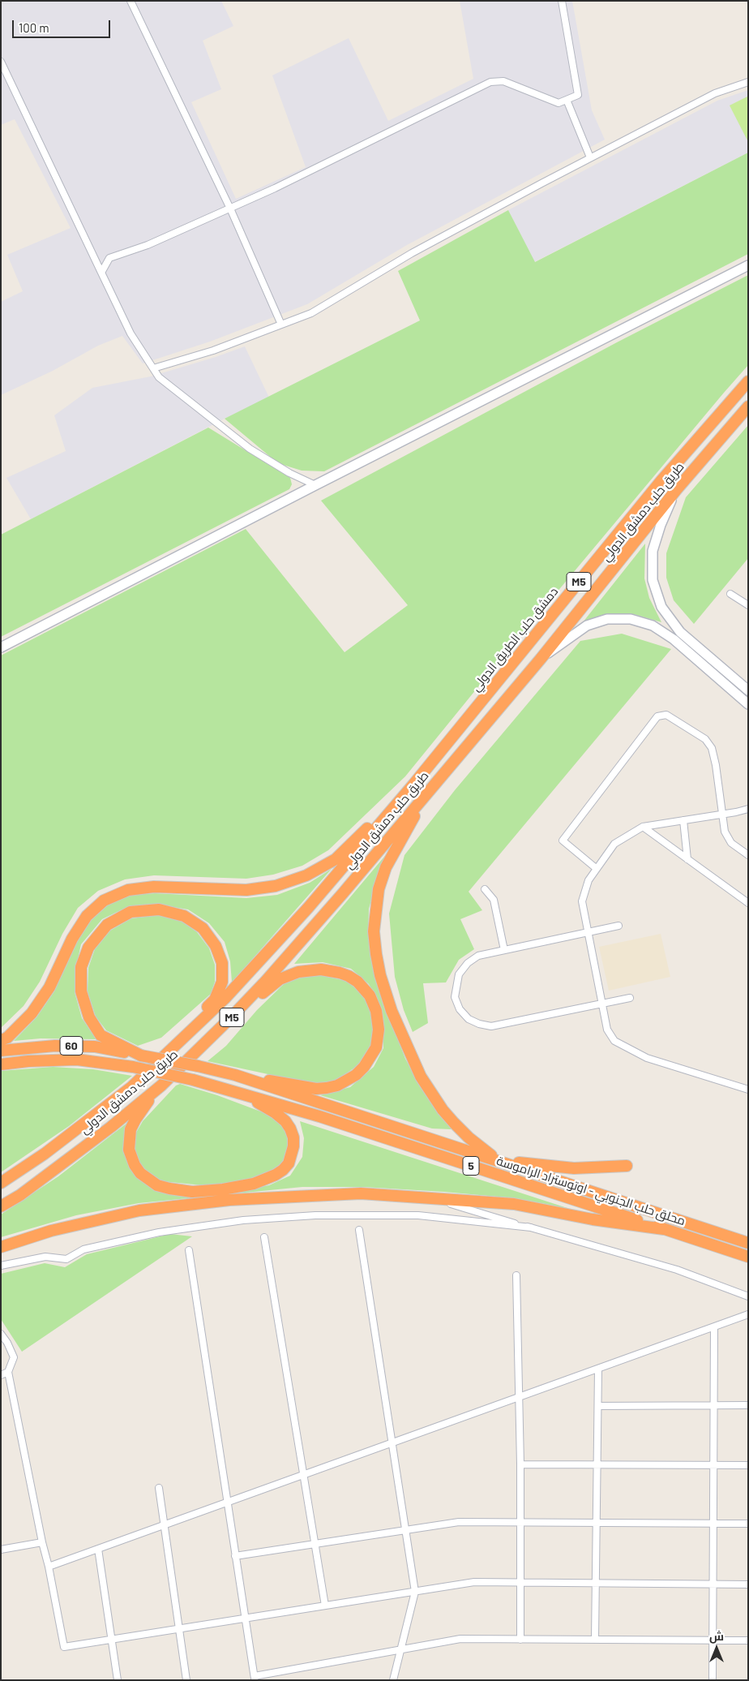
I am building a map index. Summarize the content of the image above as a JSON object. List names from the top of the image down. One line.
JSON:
{"streets":{"highway":["طريق حلب دمشق الدولي","M5","دمشق حلب الطريق الدولي","60","5","محلق حلب الجنوبي - اوتوستراد الراموسة"]},"crossings":[["طريق حلب دمشق الدولي","دمشق حلب الطريق الدولي"],["60","محلق حلب الجنوبي - اوتوستراد الراموسة"]],"scale_bar":"100 m","north":"top"}
